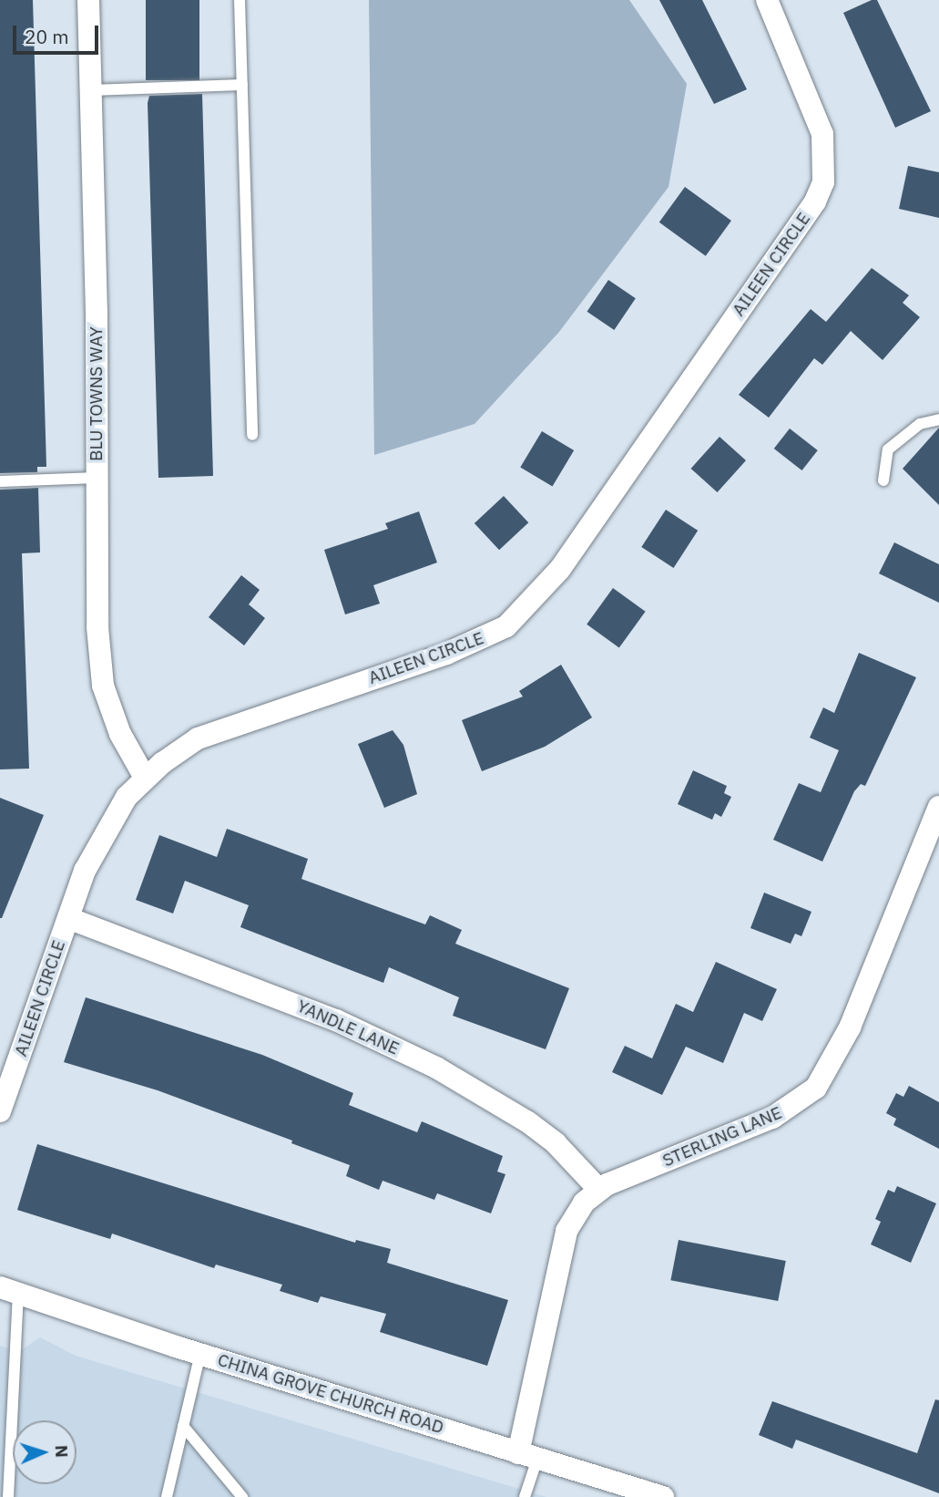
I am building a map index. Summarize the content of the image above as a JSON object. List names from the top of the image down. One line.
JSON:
{"streets":{"street":["AILEEN CIRCLE","BLU TOWNS WAY","YANDLE LANE","STERLING LANE","CHINA GROVE CHURCH ROAD"]},"crossings":[["AILEEN CIRCLE","BLU TOWNS WAY"],["AILEEN CIRCLE","YANDLE LANE"],["YANDLE LANE","STERLING LANE"],["STERLING LANE","CHINA GROVE CHURCH ROAD"]],"scale_bar":"20 m","north":"right"}
